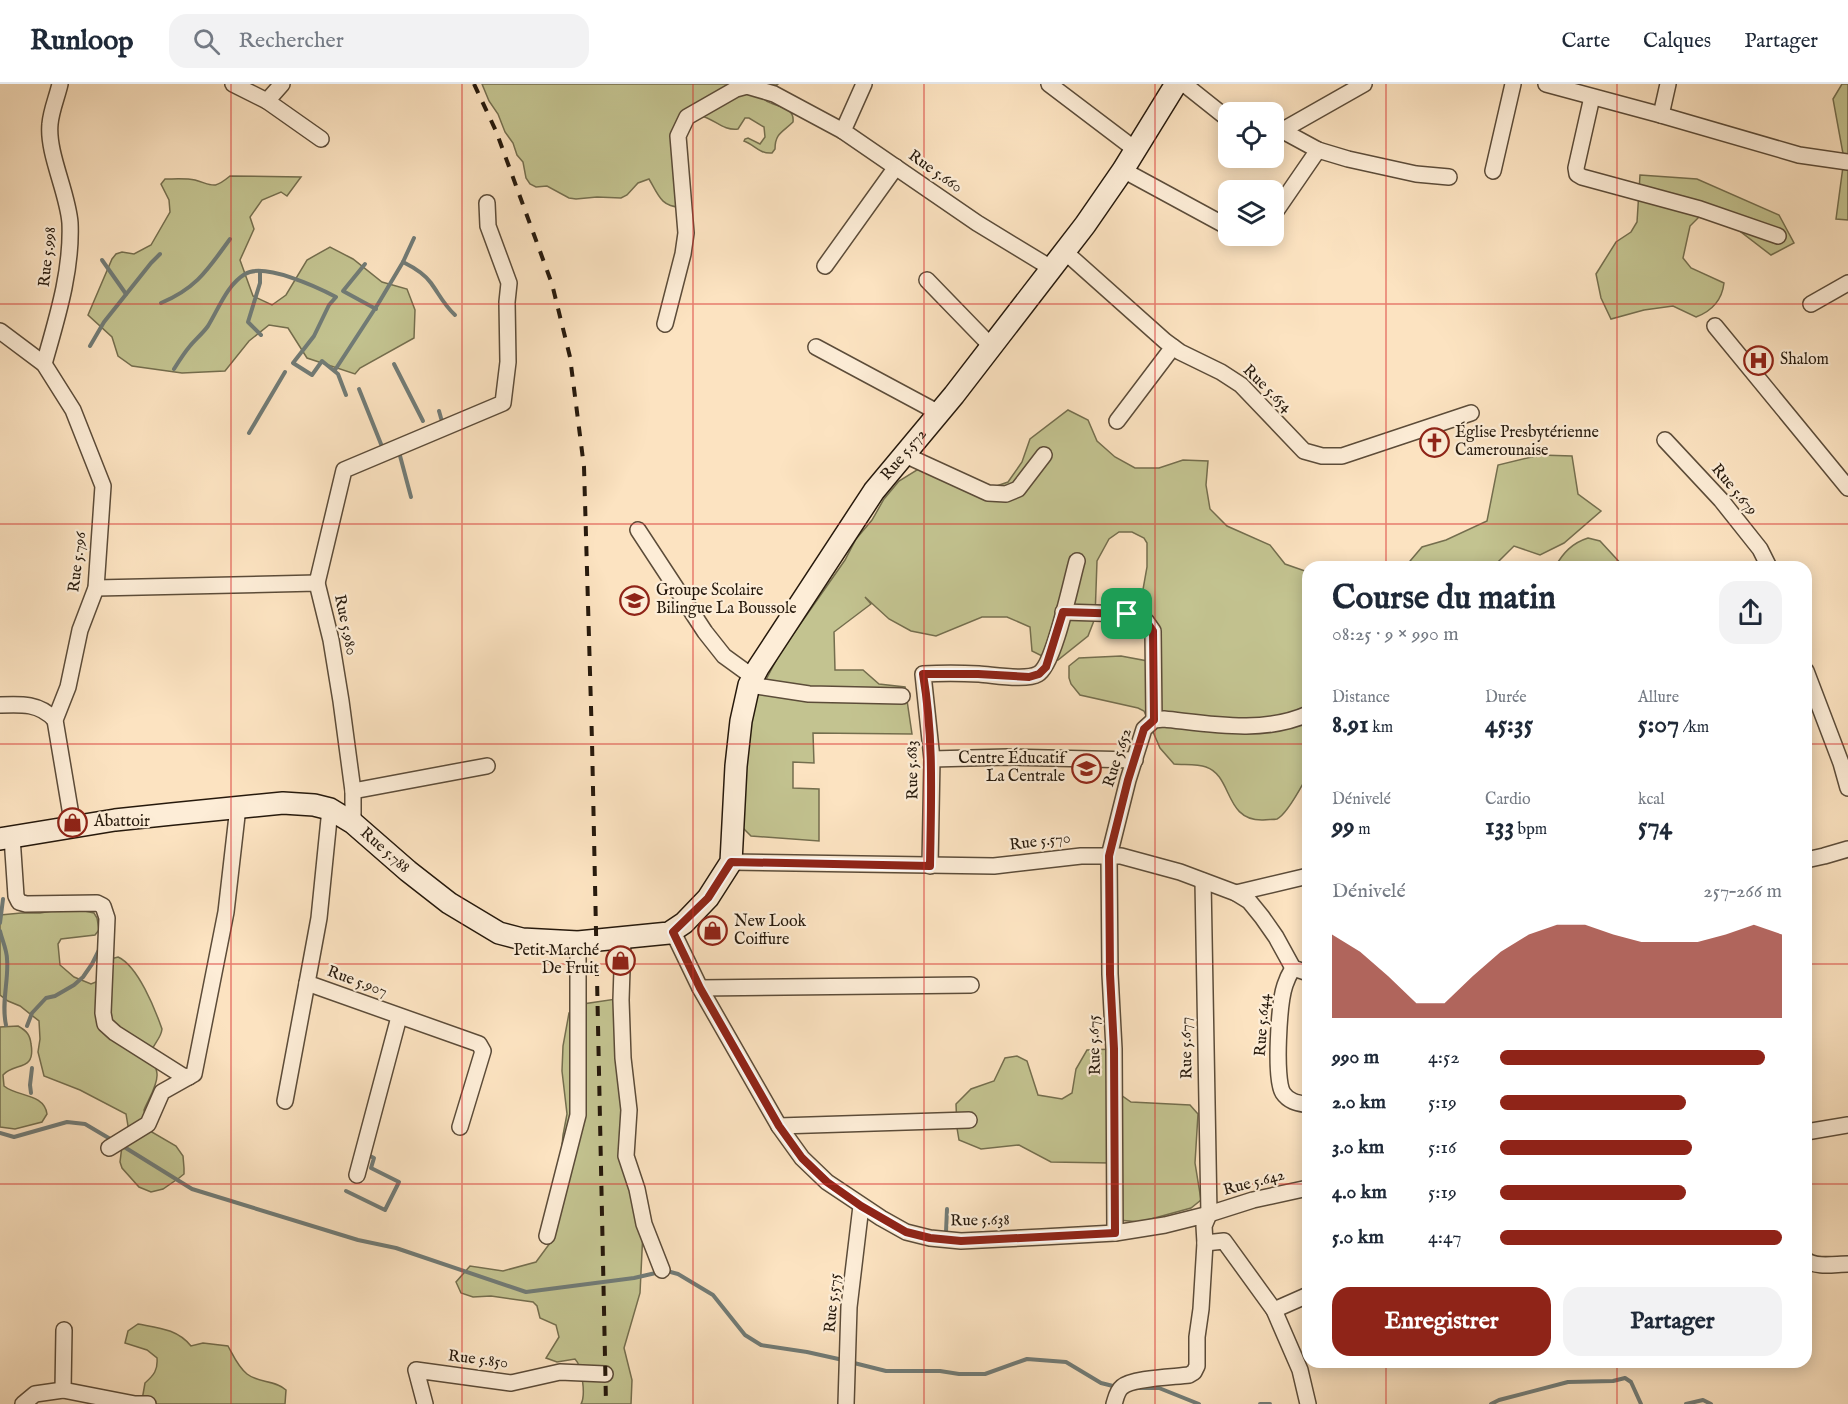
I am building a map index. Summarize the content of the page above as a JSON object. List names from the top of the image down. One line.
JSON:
{"streets":{"street":["Rue 5.660","Rue 5.998","Rue 5.654","Rue 5.572","Rue 5.679","Rue 5.796","Rue 5.980","Rue 5.652","Rue 5.683","Rue 5.570","Rue 5.788","Rue 5.907","Rue 5.644","Rue 5.675","Rue 5.677","Rue 5.642","Rue 5.638","Rue 5.575","Rue 5.850"]},"crossings":[["Rue 5.660","Rue 5.654"],["Rue 5.660","Rue 5.572"],["Rue 5.998","Rue 5.796"],["Rue 5.654","Rue 5.572"],["Rue 5.572","Rue 5.570"],["Rue 5.796","Rue 5.980"],["Rue 5.980","Rue 5.788"],["Rue 5.652","Rue 5.570"],["Rue 5.652","Rue 5.675"],["Rue 5.683","Rue 5.570"],["Rue 5.570","Rue 5.644"],["Rue 5.570","Rue 5.675"],["Rue 5.570","Rue 5.677"],["Rue 5.788","Rue 5.907"],["Rue 5.788","Rue 5.638"],["Rue 5.675","Rue 5.638"],["Rue 5.677","Rue 5.642"],["Rue 5.677","Rue 5.638"],["Rue 5.642","Rue 5.638"],["Rue 5.638","Rue 5.575"]],"places":{"hospital":["Shalom"],"church":["Église Presbytérienne Camerounaise"],"school or university":["Groupe Scolaire Bilingue La Boussole","Centre Éducatif La Centrale"],"shop":["Abattoir","New Look Coiffure","Petit Marché De Fruit"]},"page":{"header":"Runloop","search":"Rechercher","nav":["Carte","Calques","Partager"],"heading":["Course du matin","08:25 · 9 × 990 m"],"stats":[["Distance","8.91 km"],["Durée","45:35"],["Allure","5:07 /km"],["Dénivelé","99 m"],["Cardio","133 bpm"],["kcal","574"]],"chart":["Dénivelé","257–266 m"],"list":[{"name":"990 m","note":"4:52"},{"name":"2.0 km","note":"5:19"},{"name":"3.0 km","note":"5:16"},{"name":"4.0 km","note":"5:19"},{"name":"5.0 km","note":"4:47"}],"buttons":["Enregistrer","Partager"]}}
